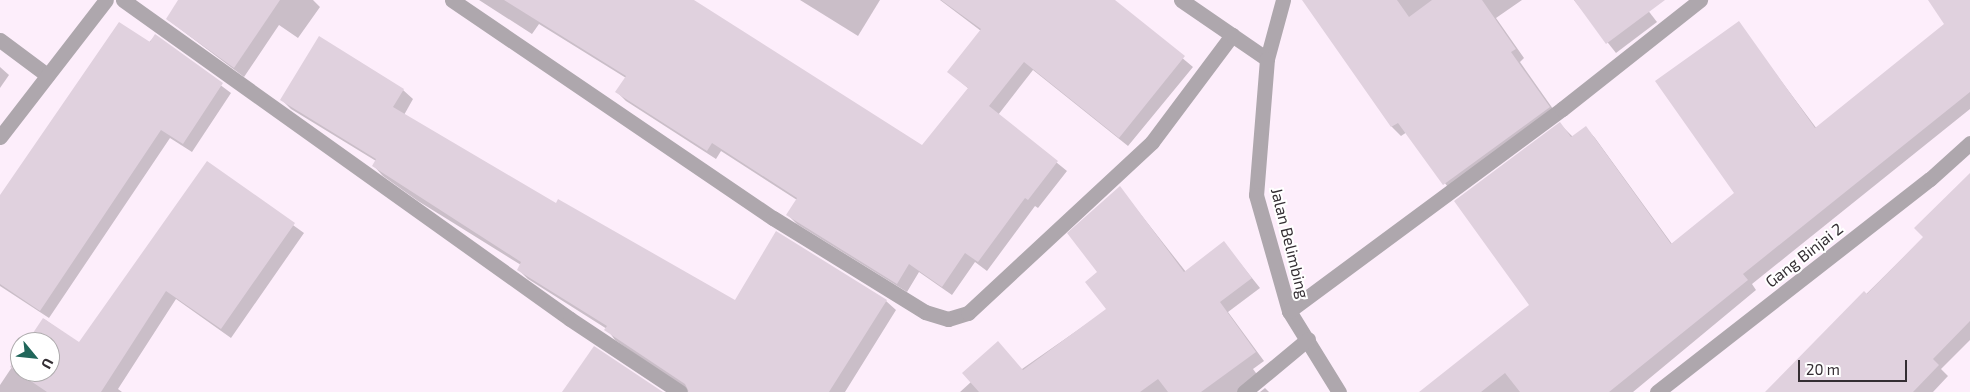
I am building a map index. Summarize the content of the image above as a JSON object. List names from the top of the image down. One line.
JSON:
{"streets":{"street":["Jalan Belimbing","Gang Binjai 2"]},"scale_bar":"20 m","north":"bottom right"}
